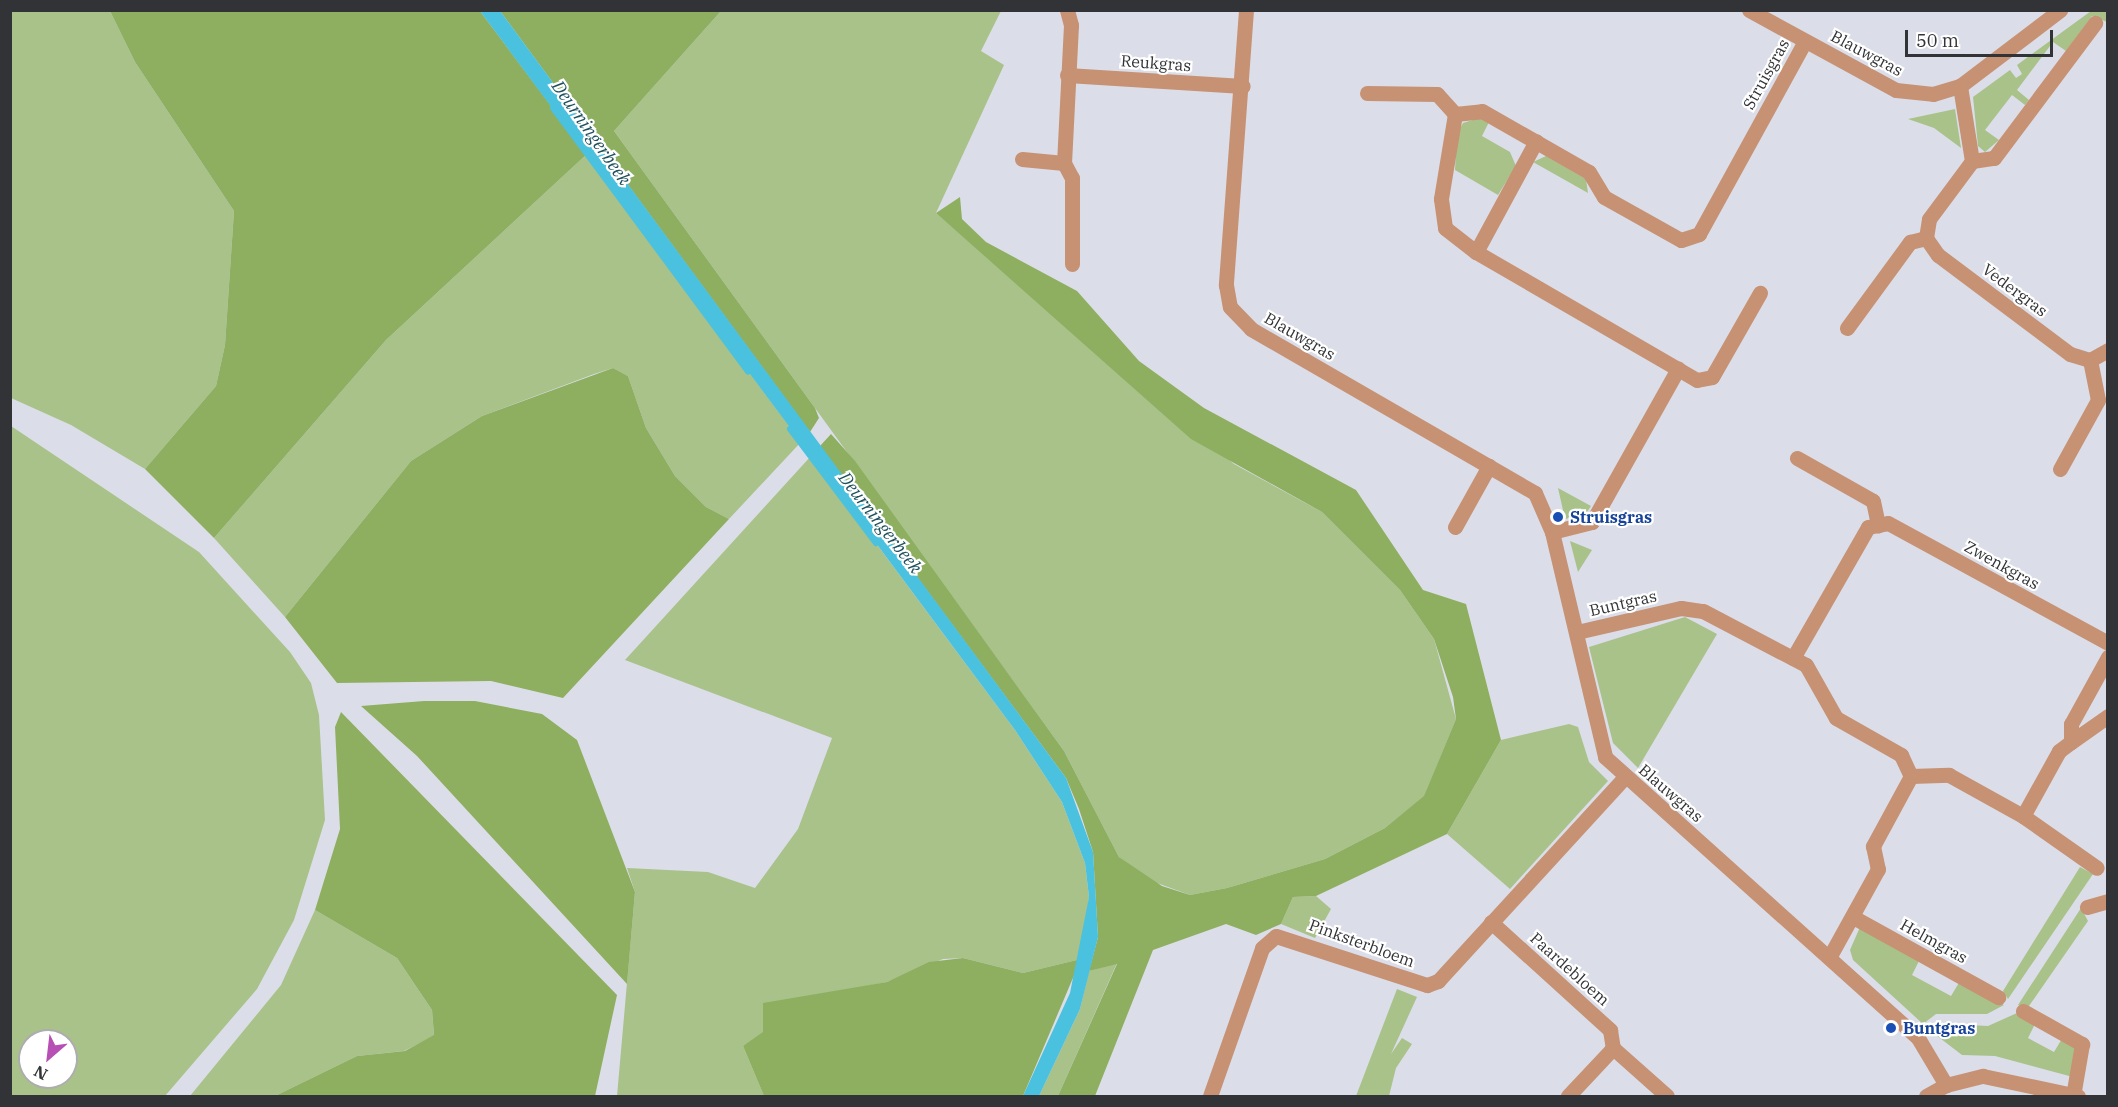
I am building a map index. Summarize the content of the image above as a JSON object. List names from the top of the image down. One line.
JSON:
{"streets":{"street":["Blauwgras","Reukgras","Struisgras","Vedergras","Zwenkgras","Buntgras","Helmgras","Pinksterbloem","Paardebloem"]},"crossings":[["Blauwgras","Reukgras"],["Blauwgras","Struisgras"],["Blauwgras","Buntgras"],["Blauwgras","Pinksterbloem"],["Pinksterbloem","Paardebloem"]],"water":["Deurningerbeek"],"places":["Struisgras","Buntgras"],"scale_bar":"50 m","north":"bottom left"}
